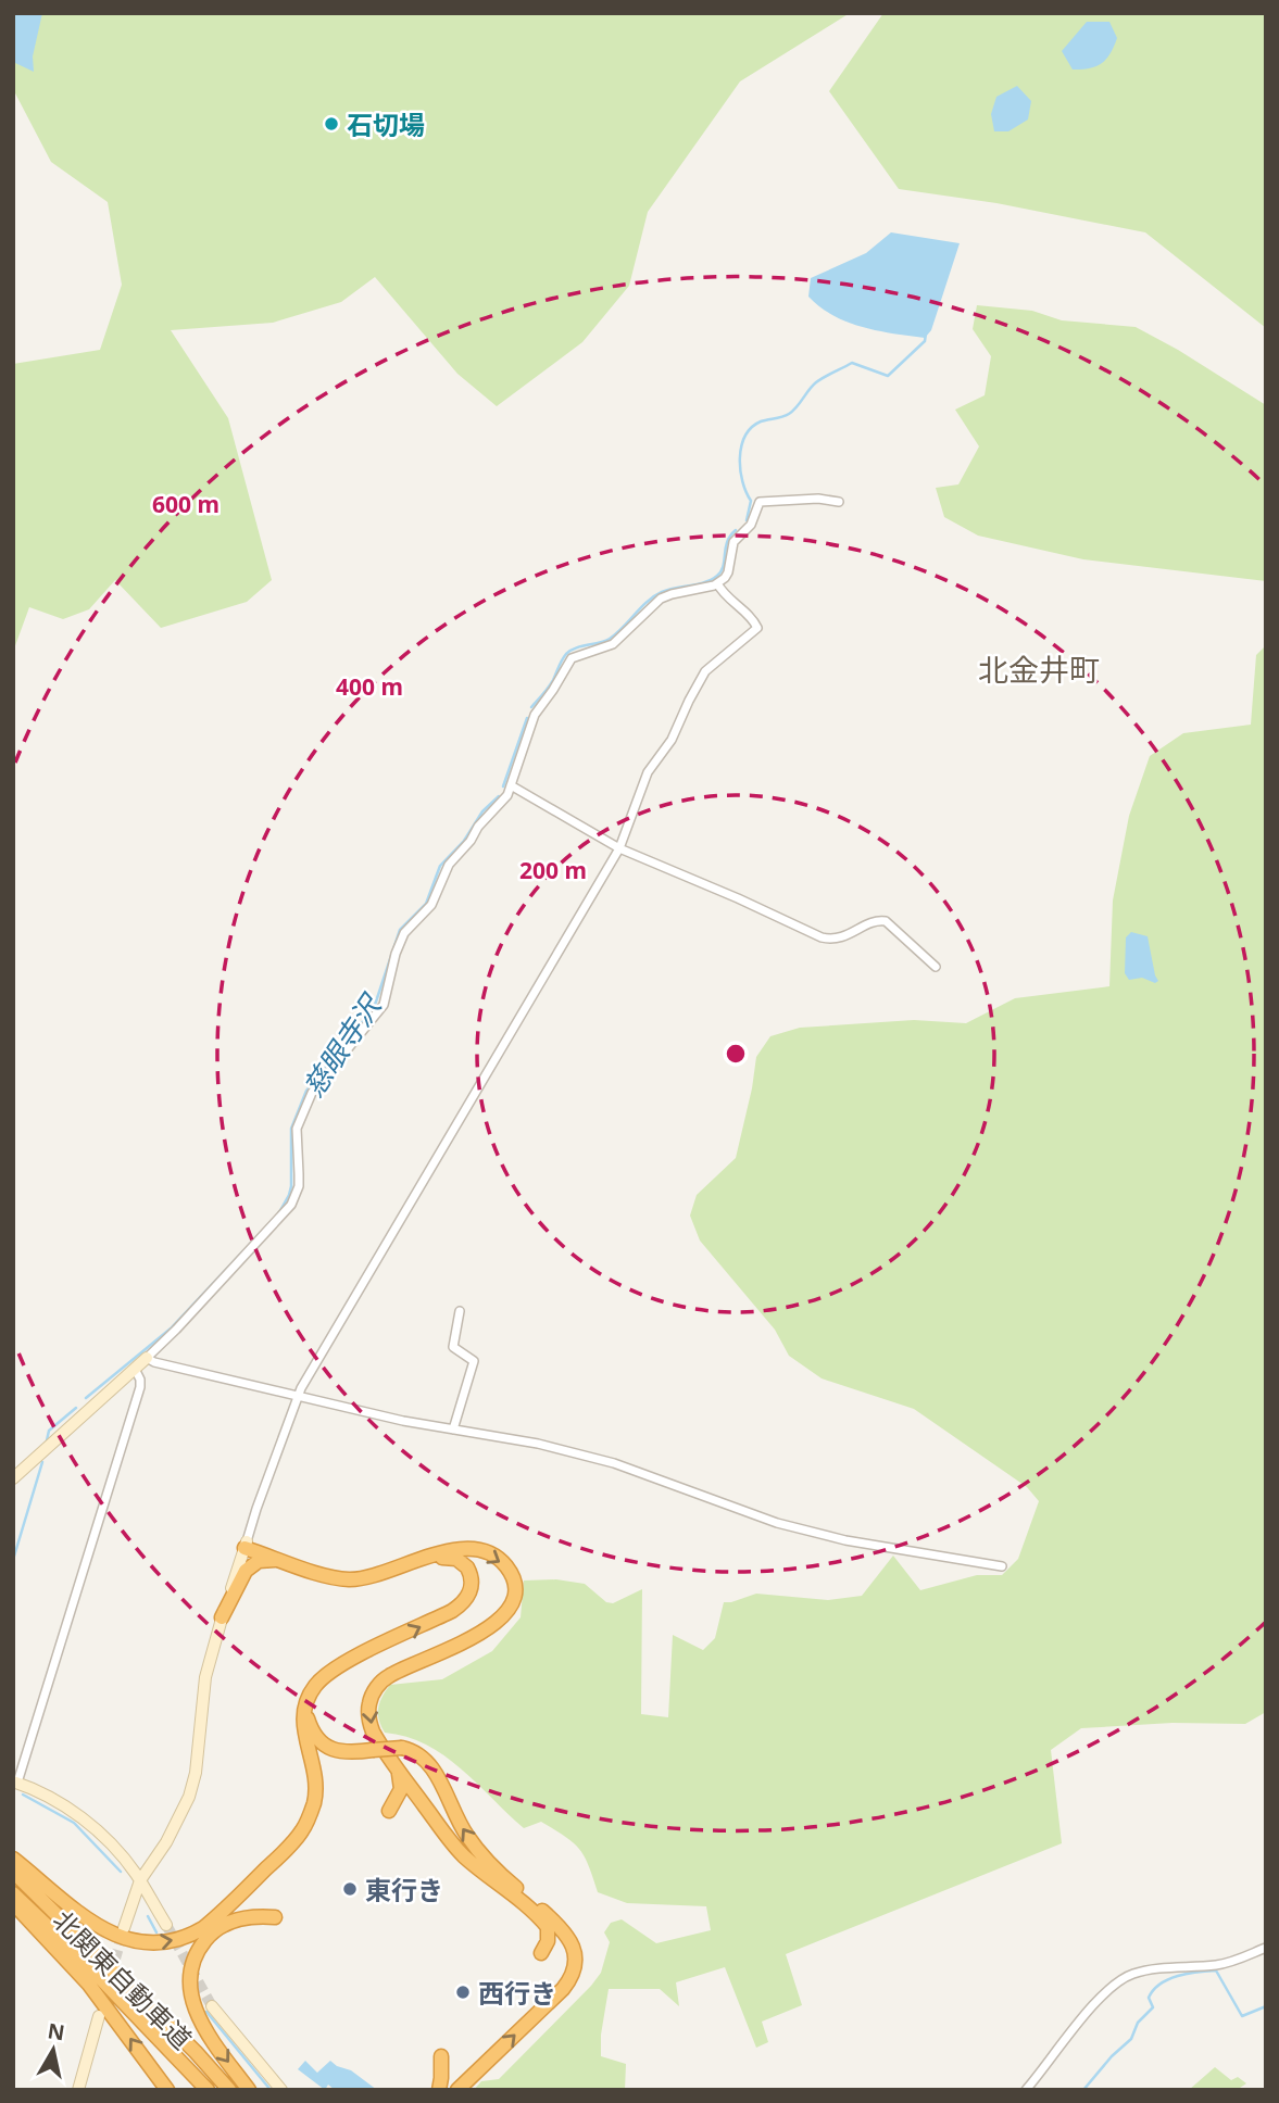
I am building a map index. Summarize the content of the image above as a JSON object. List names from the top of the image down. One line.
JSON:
{"streets":{"highway":["北関東自動車道"]},"districts":["北金井町"],"water":["慈眼寺沢"],"places":["石切場","東行き","西行き"],"north":"top","rings":["600 m","400 m","200 m"]}
